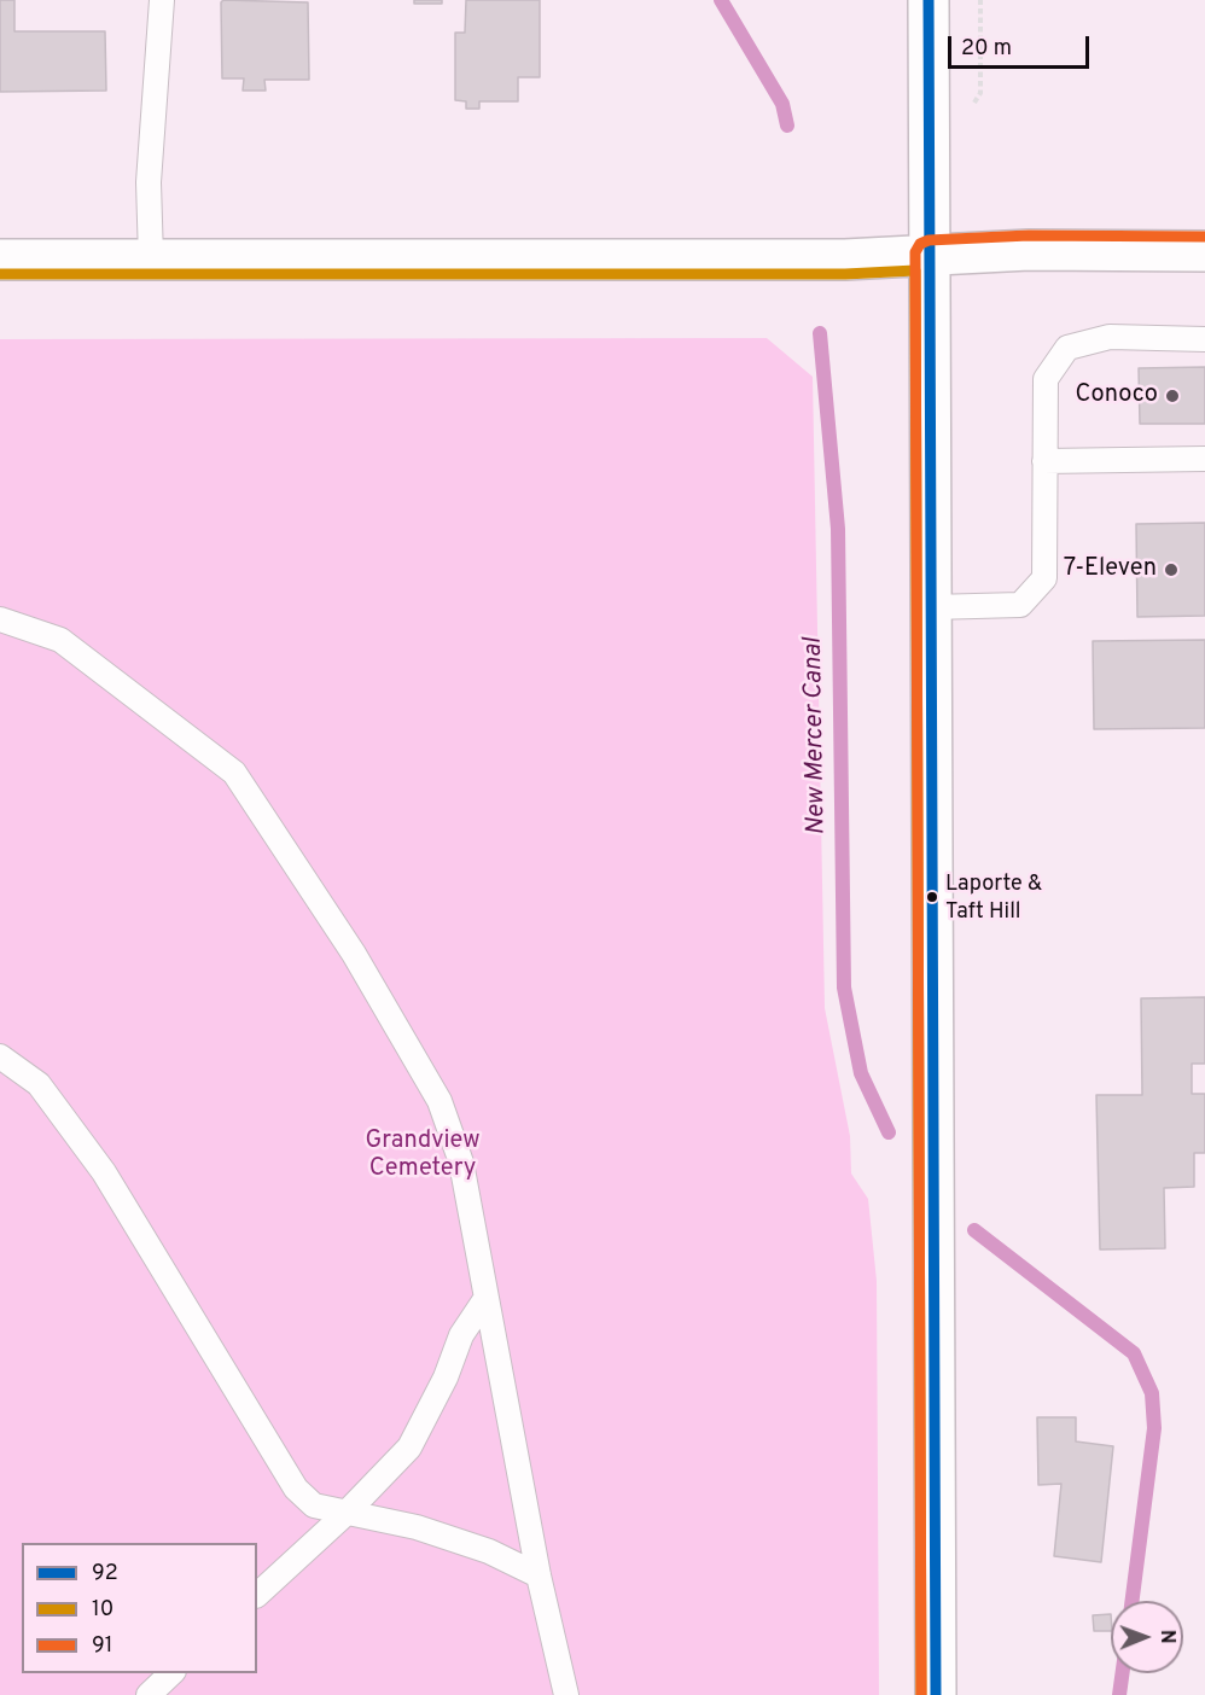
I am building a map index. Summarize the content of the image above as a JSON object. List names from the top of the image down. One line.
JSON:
{"water":["New Mercer Canal"],"parks":["Grandview Cemetery"],"places":["Conoco","7-Eleven","Laporte & Taft Hill"],"lines":["transit line 92","transit line 91","transit line 10"],"legend":["92","10","91"],"scale_bar":"20 m","north":"right"}
